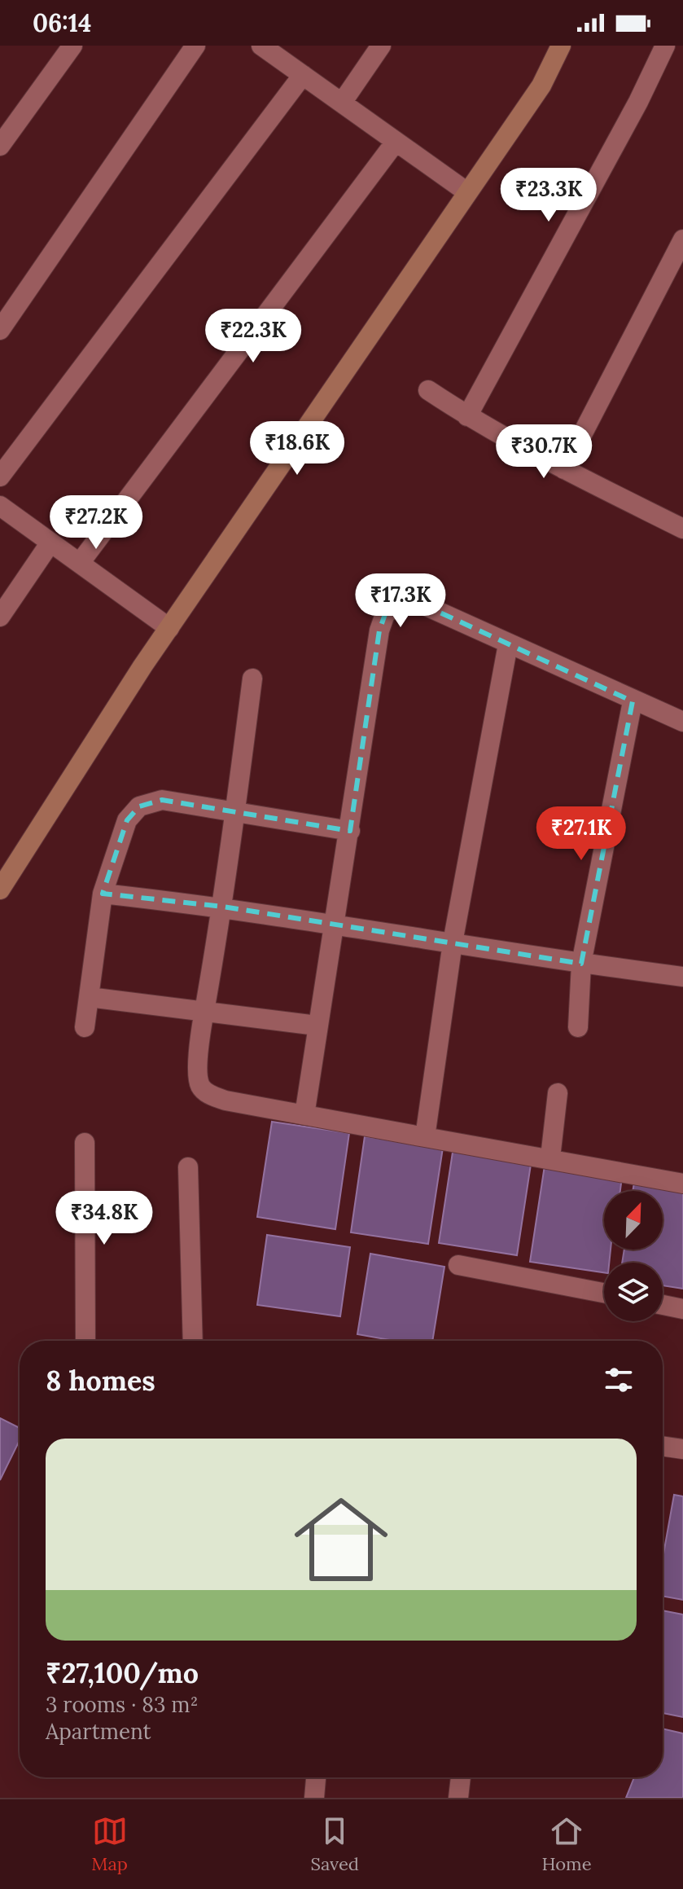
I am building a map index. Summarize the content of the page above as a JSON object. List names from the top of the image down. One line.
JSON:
{"north":"top right","page":{"status":"06:14","price":["₹23.3K","₹22.3K","₹18.6K","₹30.7K","₹27.2K","₹17.3K","₹27.1K","₹34.8K"],"heading":"8 homes","list":[{"name":"₹27,100/mo","note":"3 rooms · 83 m² · Apartment"}],"tabs":["Map","Saved","Home"]}}
